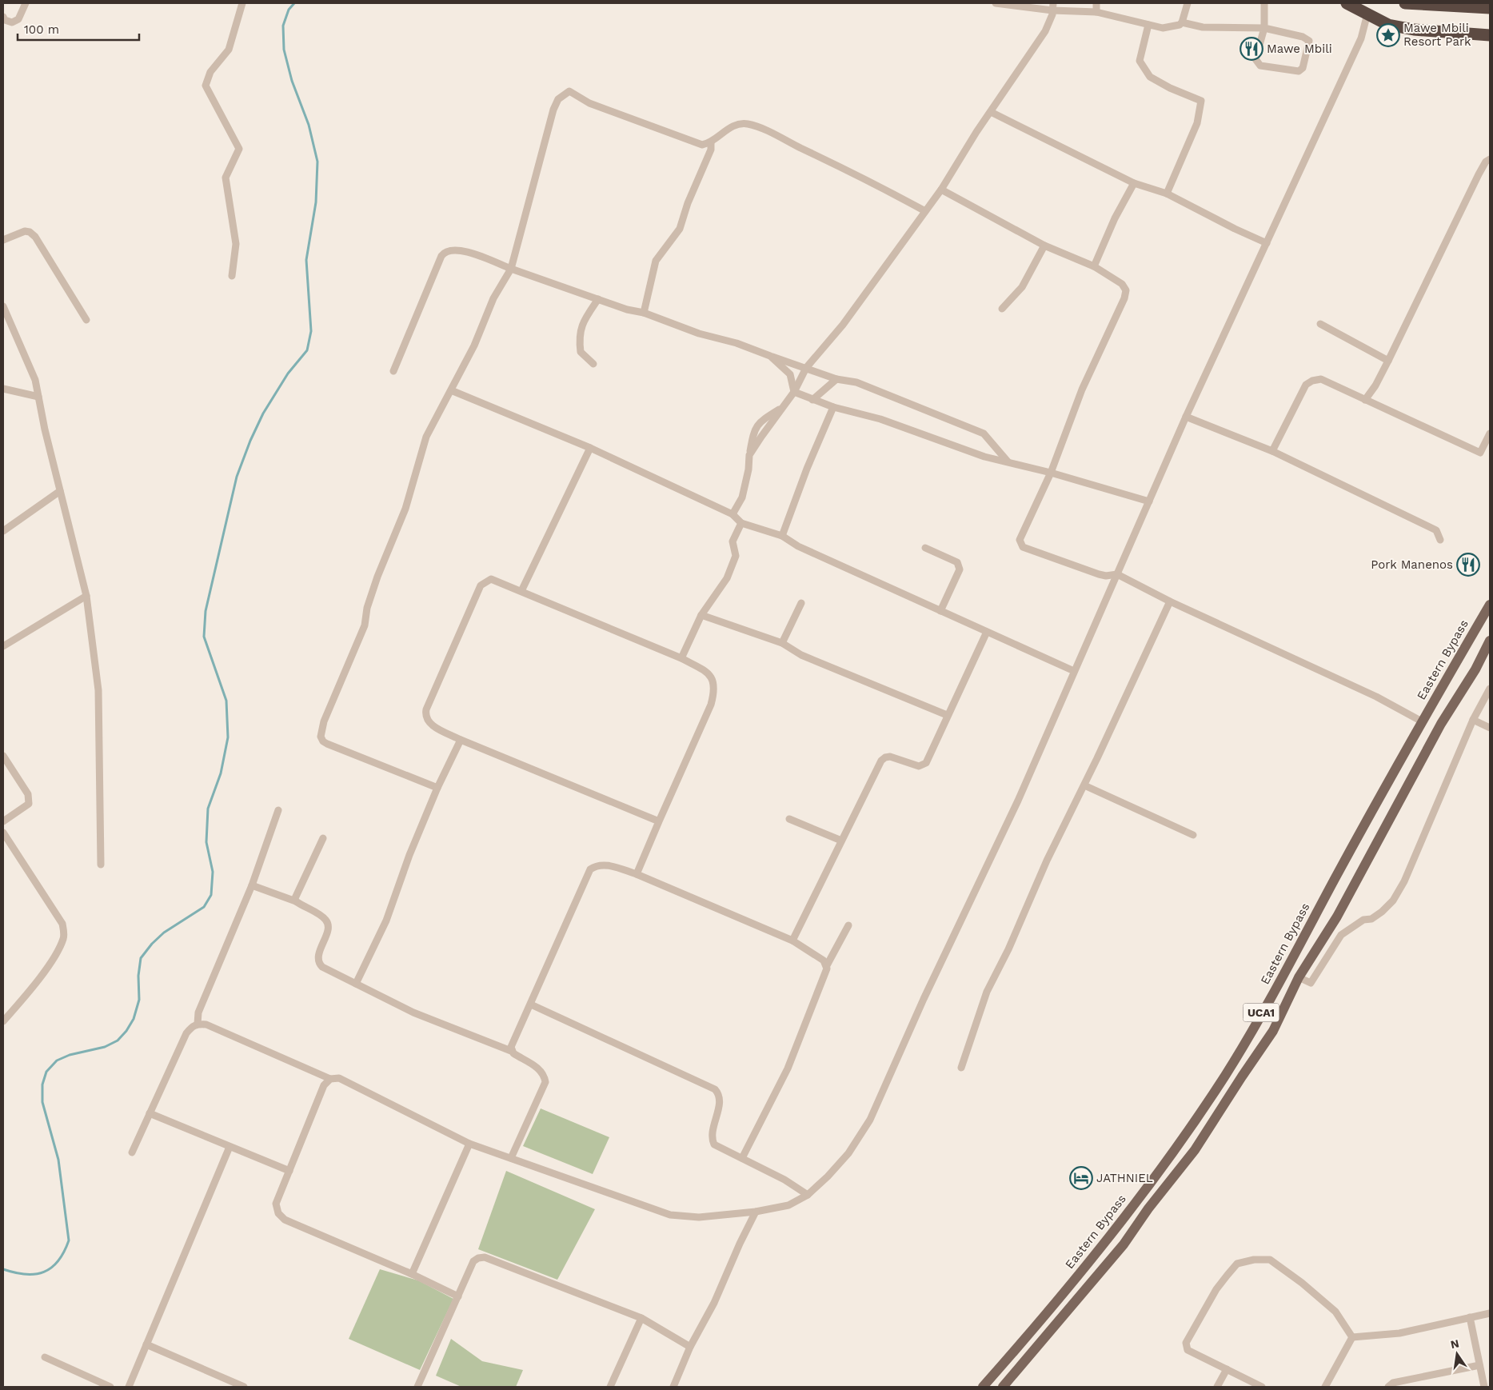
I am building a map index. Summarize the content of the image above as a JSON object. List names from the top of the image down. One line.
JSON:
{"streets":{"main road":["Eastern Bypass","UCA1"]},"places":{"place":["Mawe Mbili Resort Park"],"restaurant":["Mawe Mbili","Pork Manenos"],"hotel":["JATHNIEL"]},"scale_bar":"100 m","north":"top"}
